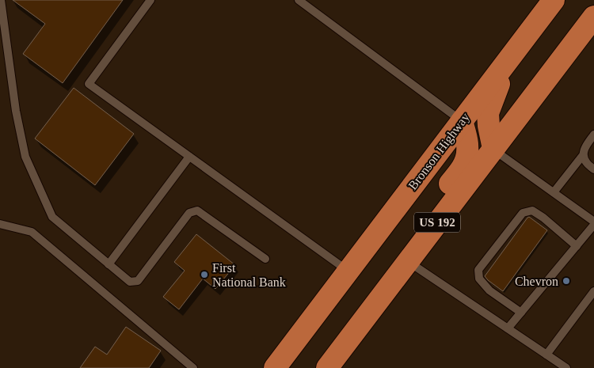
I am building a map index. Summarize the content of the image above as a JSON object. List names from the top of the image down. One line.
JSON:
{"streets":{"highway":["Bronson Highway","US 192"]},"places":["First National Bank","Chevron"]}
